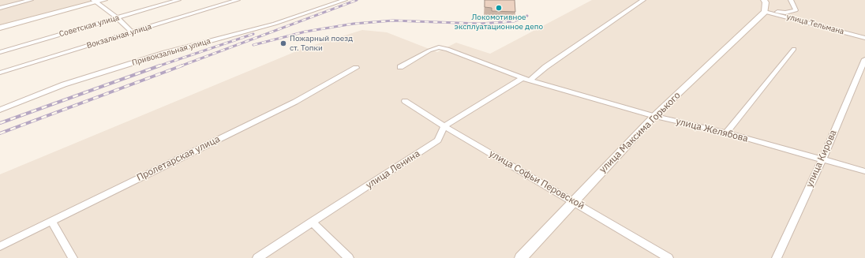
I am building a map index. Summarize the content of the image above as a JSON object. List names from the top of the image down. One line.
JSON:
{"streets":{"street":["улица Тельмана","Советская улица","Вокзальная улица","Привокзальная улица","улица Желябова","улица Максима Горького","Пролетарская улица","улица Кирова","улица Ленина","улица Софьи Перовской"]},"crossings":[["улица Тельмана","улица Максима Горького"],["улица Желябова","улица Максима Горького"],["улица Желябова","улица Кирова"],["улица Максима Горького","улица Софьи Перовской"],["улица Ленина","улица Софьи Перовской"]],"places":["Локомотивное эксплуатационное депо","Пожарный поезд ст. Топки"]}
